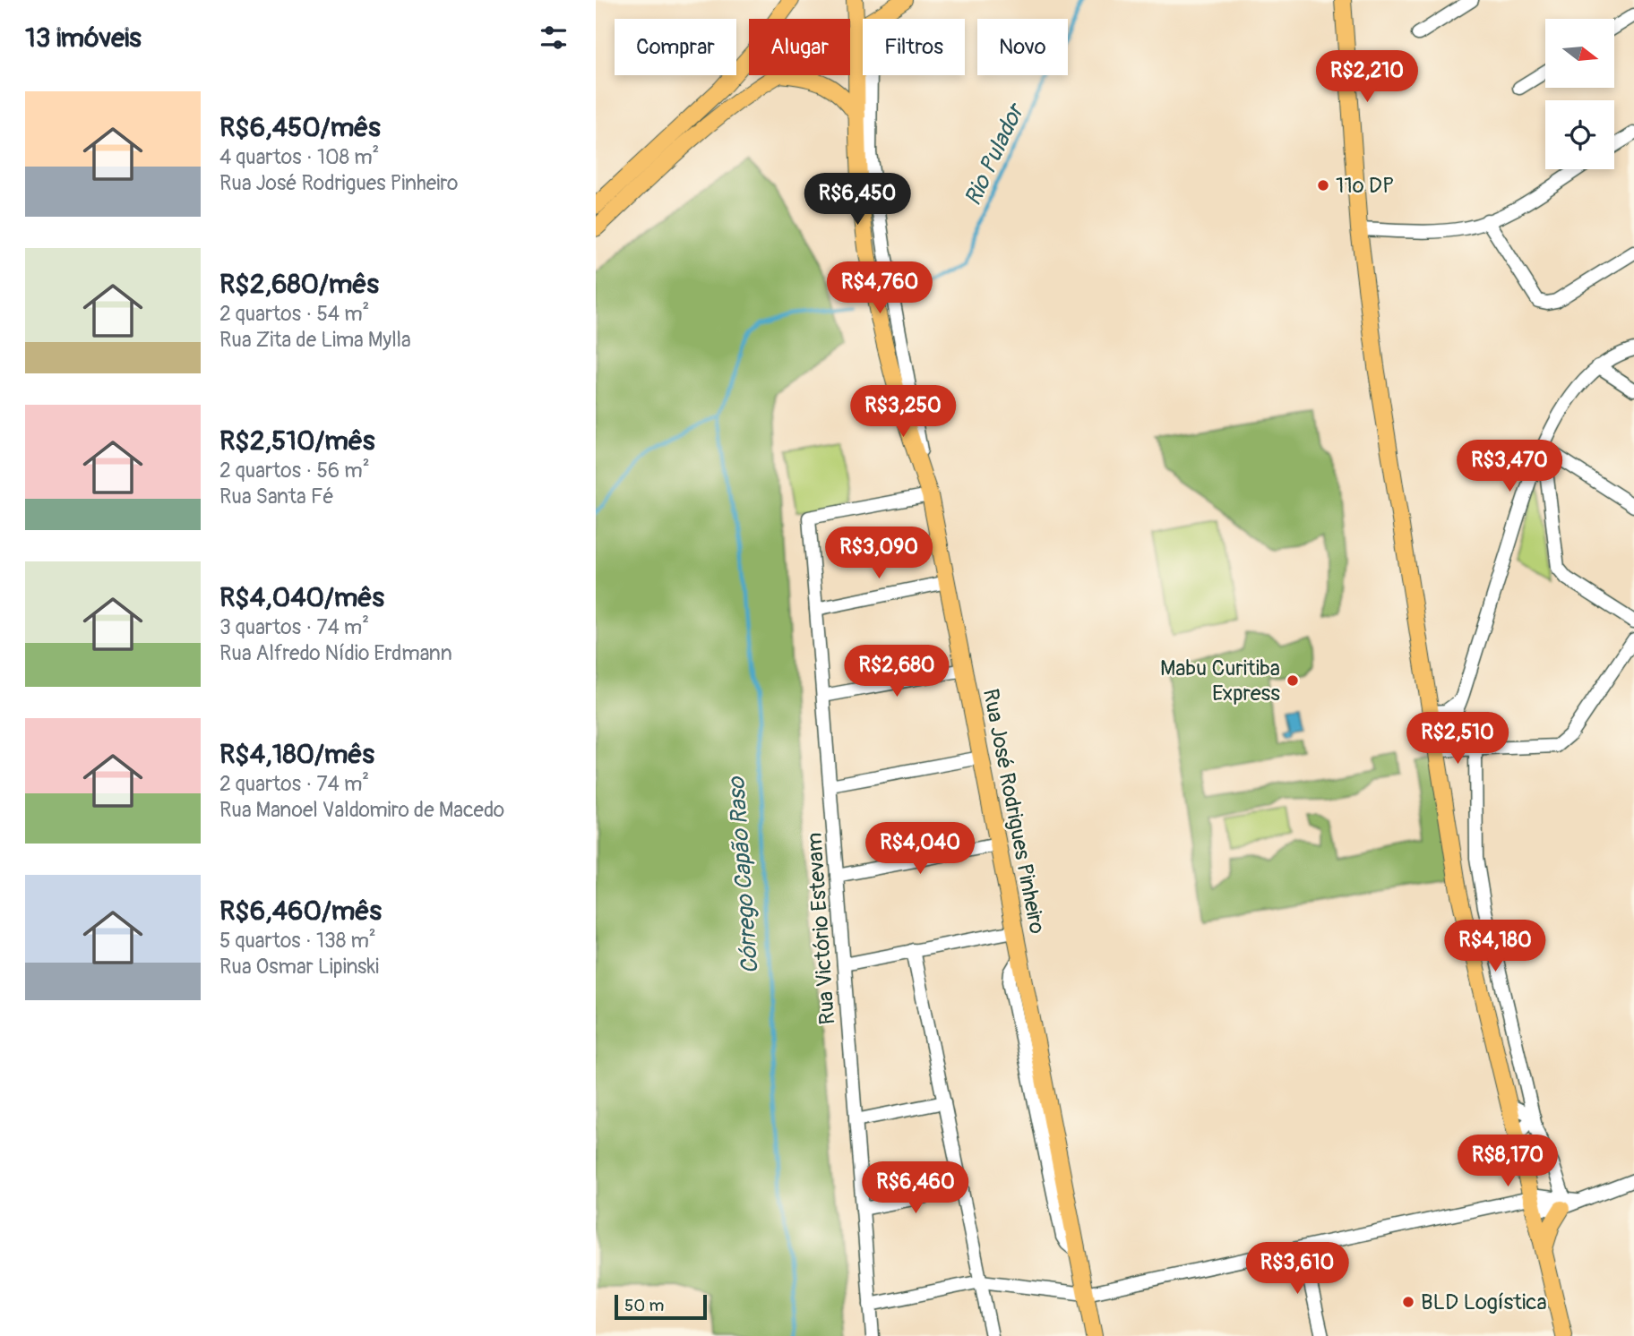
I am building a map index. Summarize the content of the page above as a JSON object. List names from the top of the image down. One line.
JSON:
{"streets":{"main road":["Rua José Rodrigues Pinheiro"],"street":["Rua Victório Estevam"]},"crossings":[["Rua José Rodrigues Pinheiro","Rua Victório Estevam"]],"water":["Rio Pulador","Córrego Capão Raso"],"places":["11º DP","Mabu Curitiba Express","BLD Logística"],"scale_bar":"50 m","north":"right","page":{"heading":"13 imóveis","chip":["Comprar","Alugar","Filtros","Novo"],"price":["R$2,210","R$6,450","R$4,760","R$3,250","R$3,470","R$3,090","R$2,680","R$2,510","R$4,040","R$4,180","R$8,170","R$6,460","R$3,610"],"list":[{"name":"R$6,450/mês","note":"4 quartos · 108 m² · Rua José Rodrigues Pinheiro"},{"name":"R$2,680/mês","note":"2 quartos · 54 m² · Rua Zita de Lima Mylla"},{"name":"R$2,510/mês","note":"2 quartos · 56 m² · Rua Santa Fé"},{"name":"R$4,040/mês","note":"3 quartos · 74 m² · Rua Alfredo Nídio Erdmann"},{"name":"R$4,180/mês","note":"2 quartos · 74 m² · Rua Manoel Valdomiro de Macedo"},{"name":"R$6,460/mês","note":"5 quartos · 138 m² · Rua Osmar Lipinski"}],"scale":"50 m"}}
